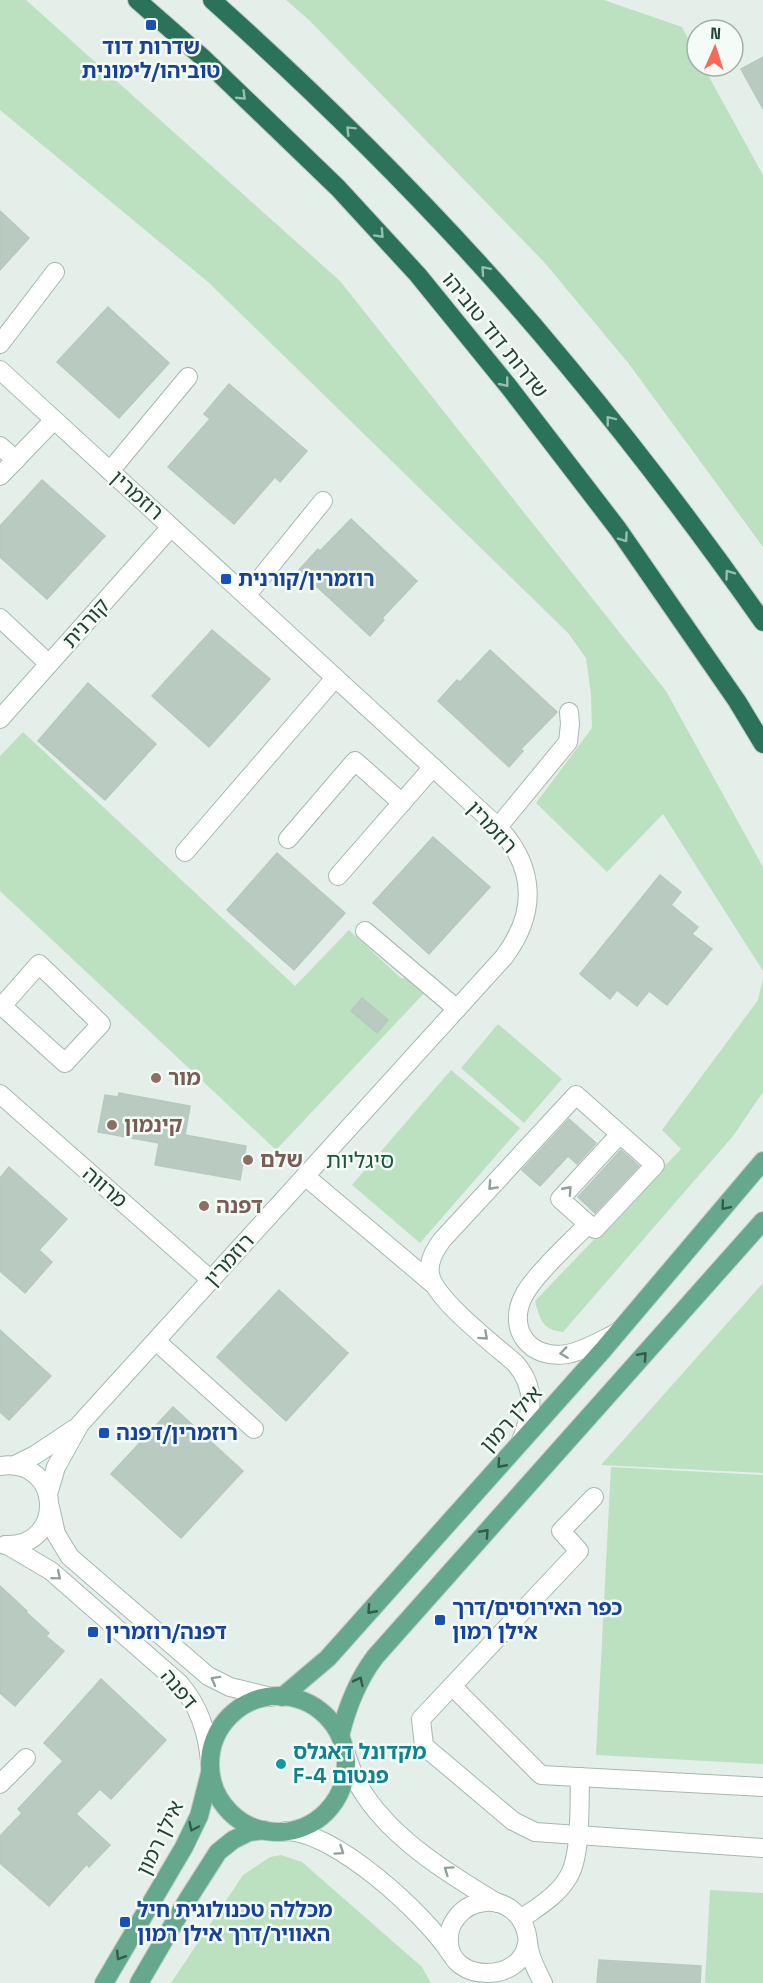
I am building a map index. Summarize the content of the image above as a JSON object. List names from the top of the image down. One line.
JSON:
{"streets":{"highway":["שדרות דוד טוביהו"],"main road":["אילן רמון"],"street":["רוזמרין","קורנית","מרווה","דפנה"]},"crossings":[["רוזמרין","קורנית"],["רוזמרין","מרווה"],["רוזמרין","דפנה"],["אילן רמון","דפנה"]],"districts":["סיגליות"],"places":{"transit":["שדרות דוד טוביהו/לימונית","רוזמרין/קורנית","רוזמרין/דפנה","כפר האירוסים/דרך אילן רמון","דפנה/רוזמרין","מכללה טכנולוגית חיל האוויר/דרך אילן רמון"],"other":["מור","קינמון","שלם","דפנה","מקדונל דאגלס F-4 פנטום"]},"north":"top"}
